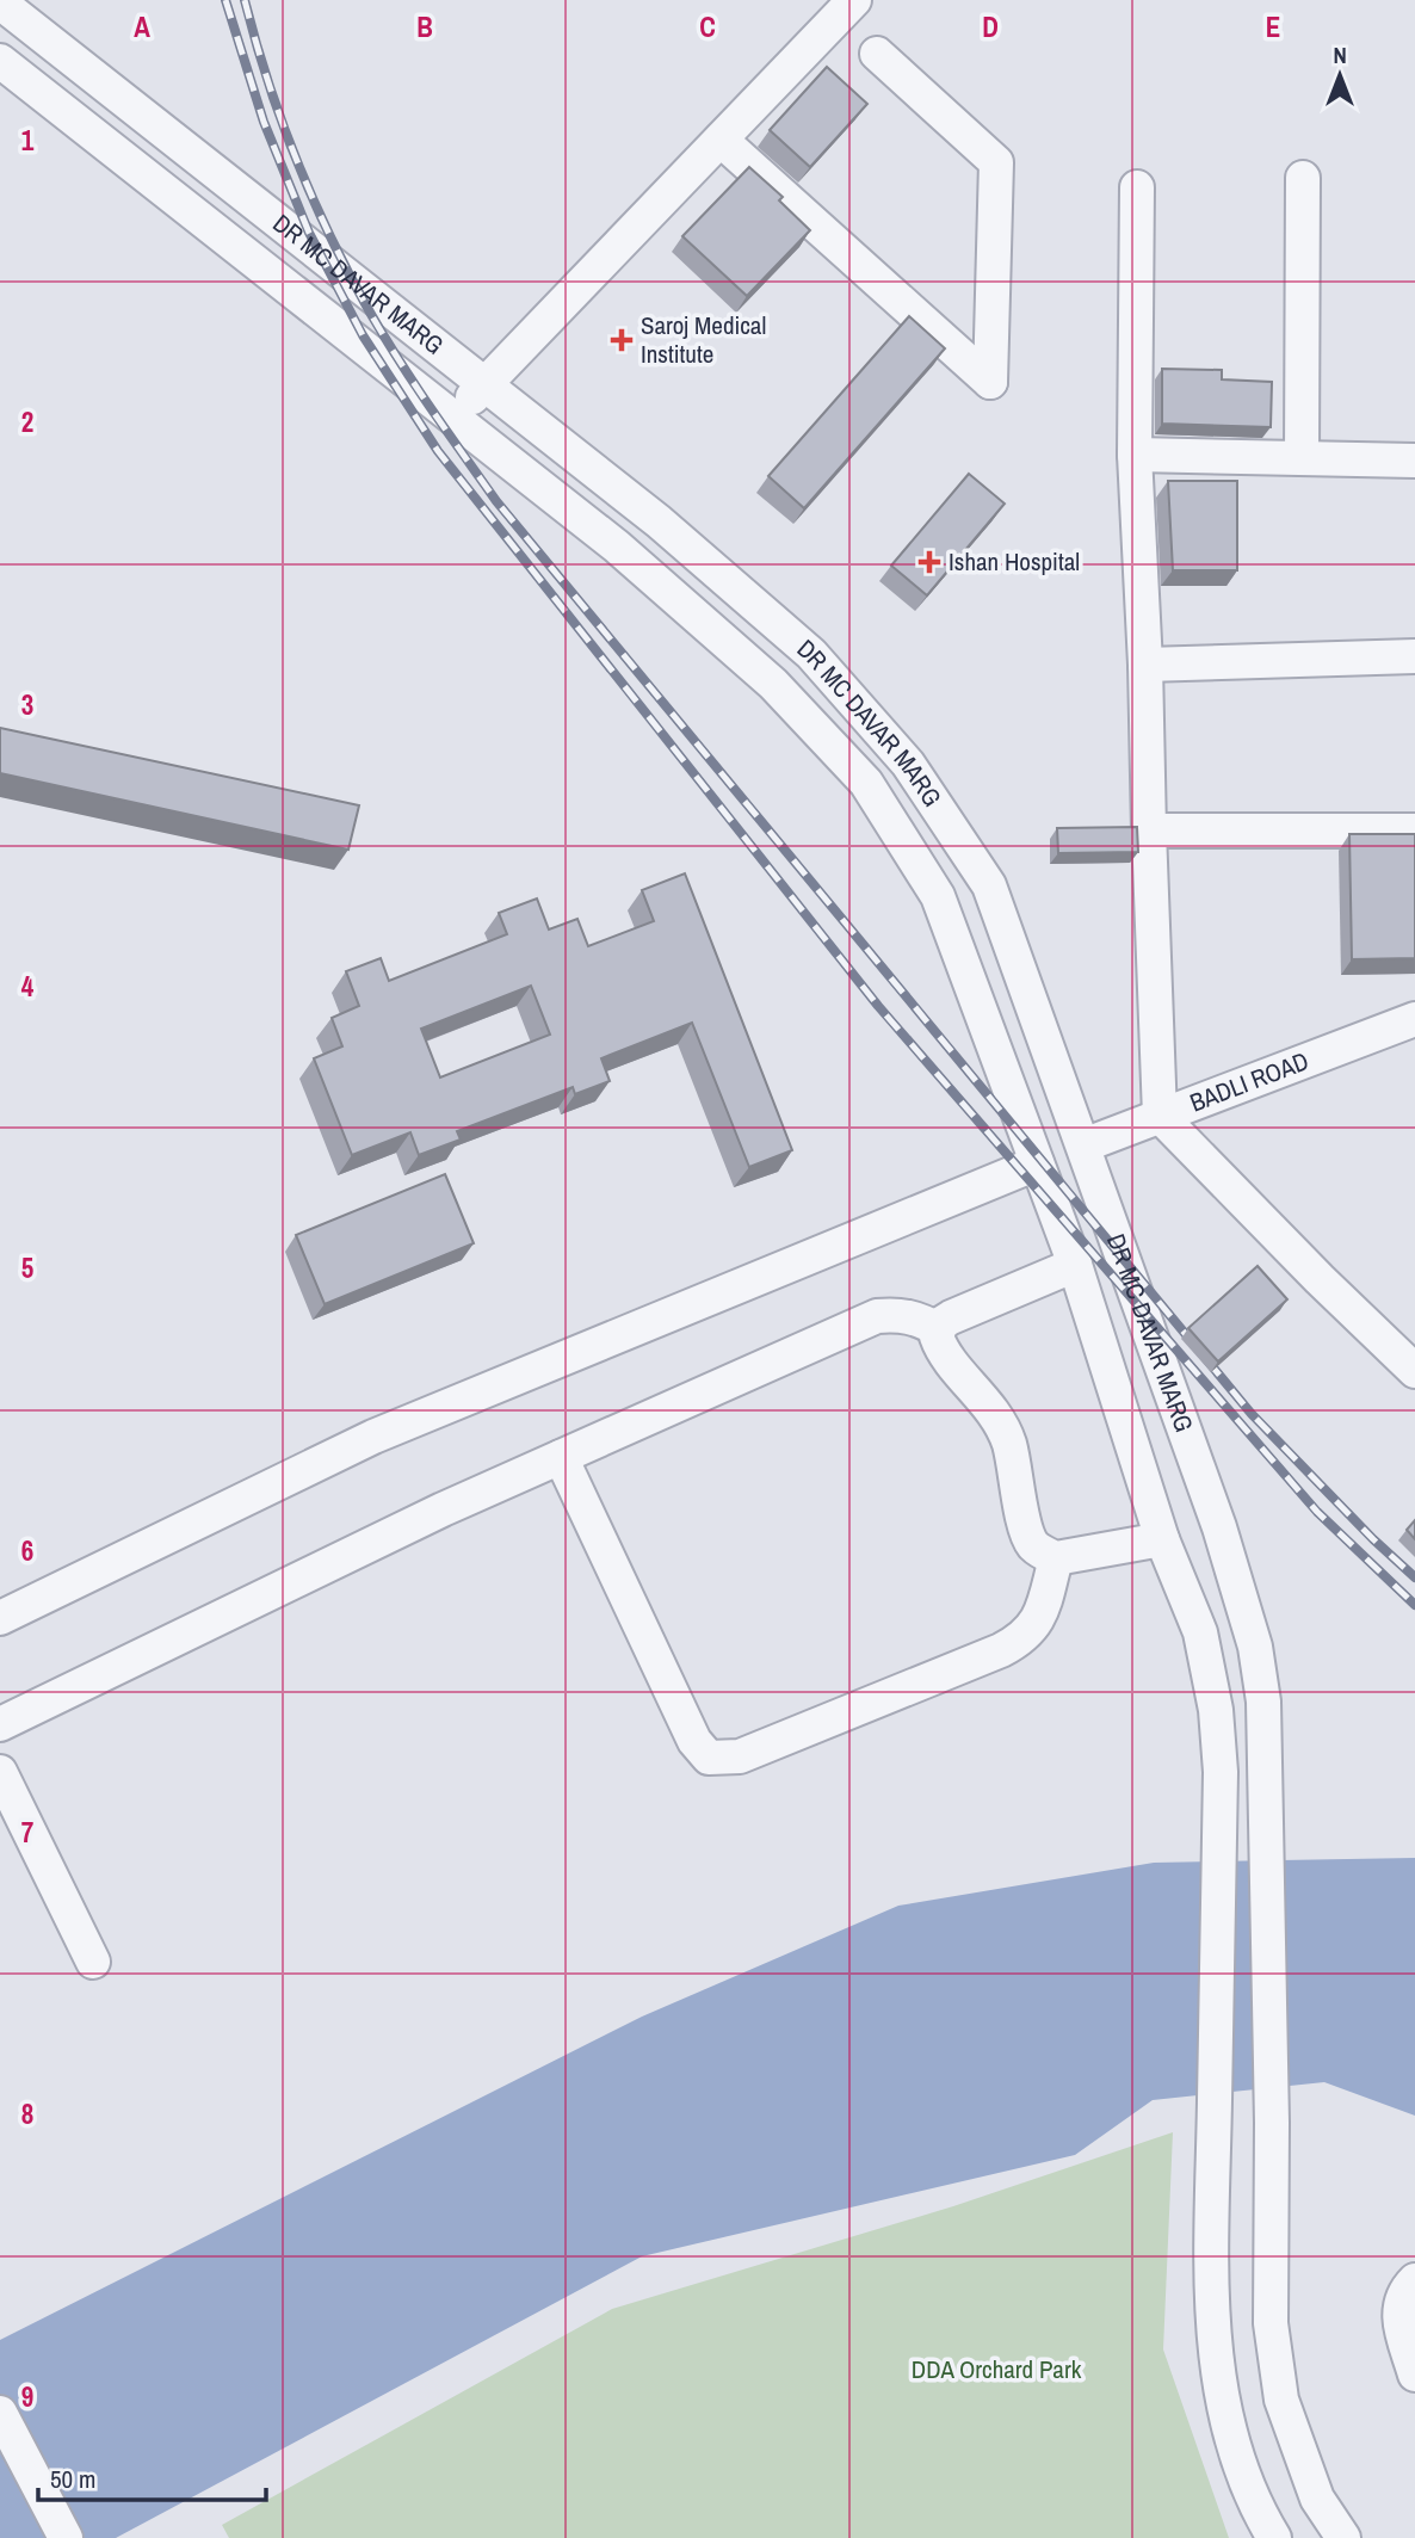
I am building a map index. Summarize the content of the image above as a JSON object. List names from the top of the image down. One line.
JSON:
{"streets":{"street":["DR MC DAVAR MARG","BADLI ROAD"]},"crossings":[["DR MC DAVAR MARG","BADLI ROAD"]],"parks":["DDA Orchard Park"],"places":{"health":["Saroj Medical Institute","Ishan Hospital"]},"scale_bar":"50 m","north":"top","grid":{"columns":["A","B","C","D","E"],"rows":["1","2","3","4","5","6","7","8","9"]}}
